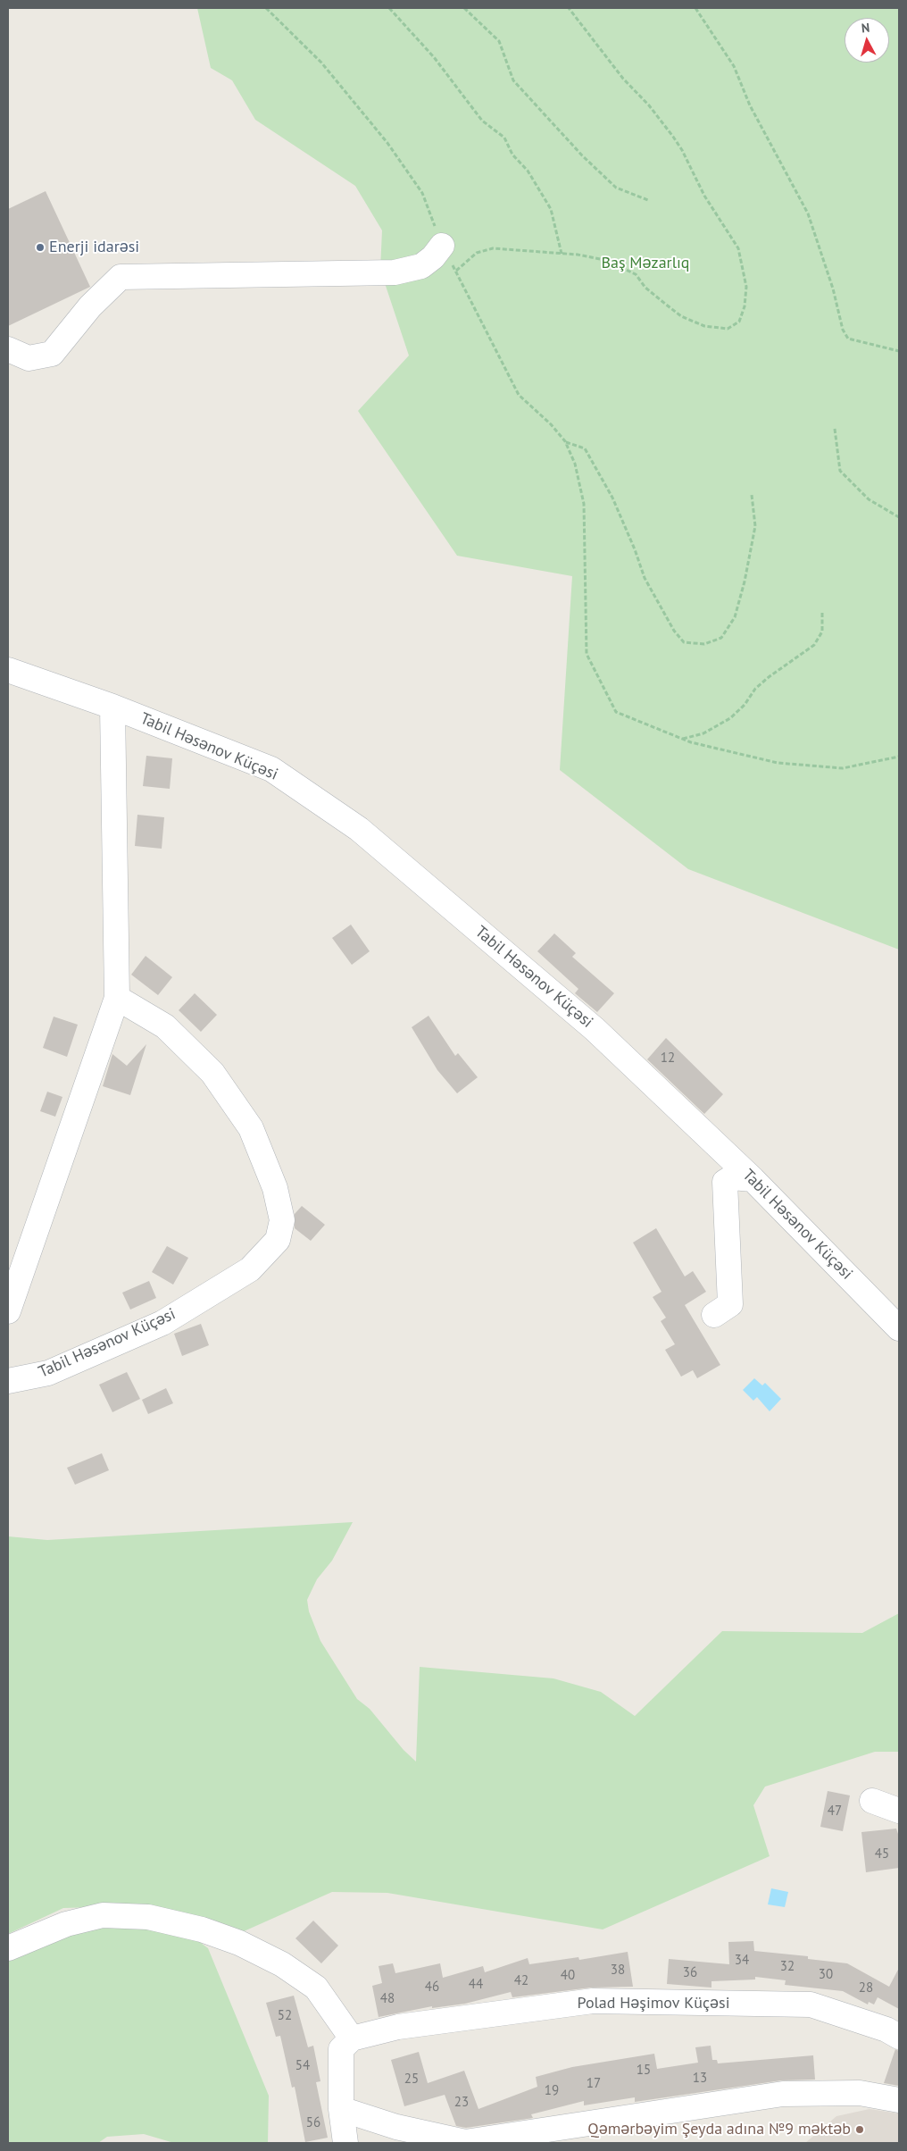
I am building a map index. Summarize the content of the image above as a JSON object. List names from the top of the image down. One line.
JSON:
{"streets":{"street":["Tabil Həsənov Küçəsi","Polad Həşimov Küçəsi"]},"parks":["Baş Məzarlıq"],"places":["Enerji idarəsi","Qəmərbəyim Şeyda adına №9 məktəb"],"house_numbers":["12","47","45","34","32","38","36","30","40","42","44","46","28","48","52","54","15","13","25","17","19","23","56"],"north":"top"}
